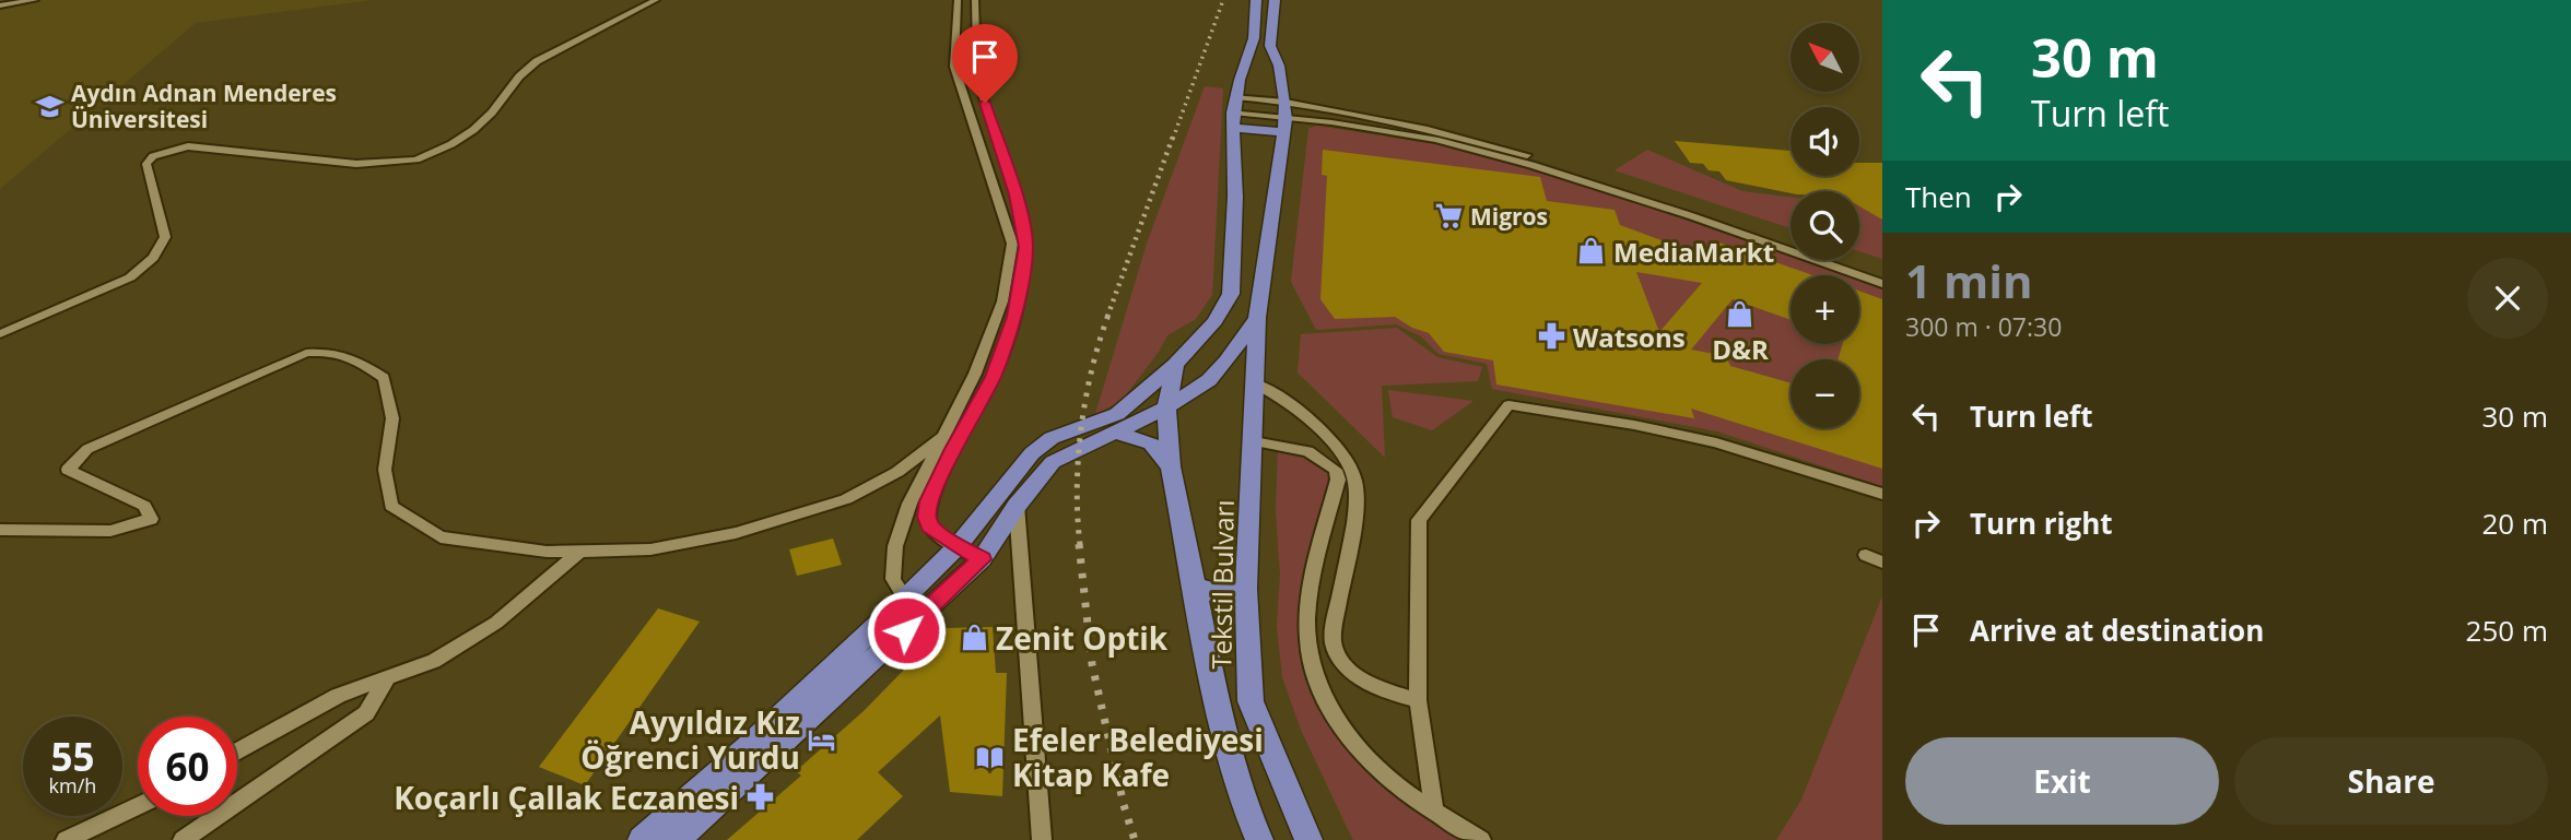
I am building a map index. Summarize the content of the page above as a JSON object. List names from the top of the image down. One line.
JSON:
{"streets":{"main road":["Tekstil Bulvarı"]},"places":{"school or university":["Aydın Adnan Menderes Üniversitesi"],"supermarket":["Migros"],"shop":["MediaMarkt","D&R","Zenit Optik"],"pharmacy":["Watsons","Koçarlı Çallak Eczanesi"],"hotel":["Ayyıldız Kız Öğrenci Yurdu"],"library":["Efeler Belediyesi Kitap Kafe"]},"north":"top left","page":{"turn":["30 m","Turn left"],"map_buttons":["+","−"],"then":"Then","heading":["1 min","300 m · 07:30"],"list":[{"name":"Turn left","value":"30 m"},{"name":"Turn right","value":"20 m"},{"name":"Arrive at destination","value":"250 m"}],"speed":"55 km/h","limit":"60","buttons":["Exit","Share"]}}
